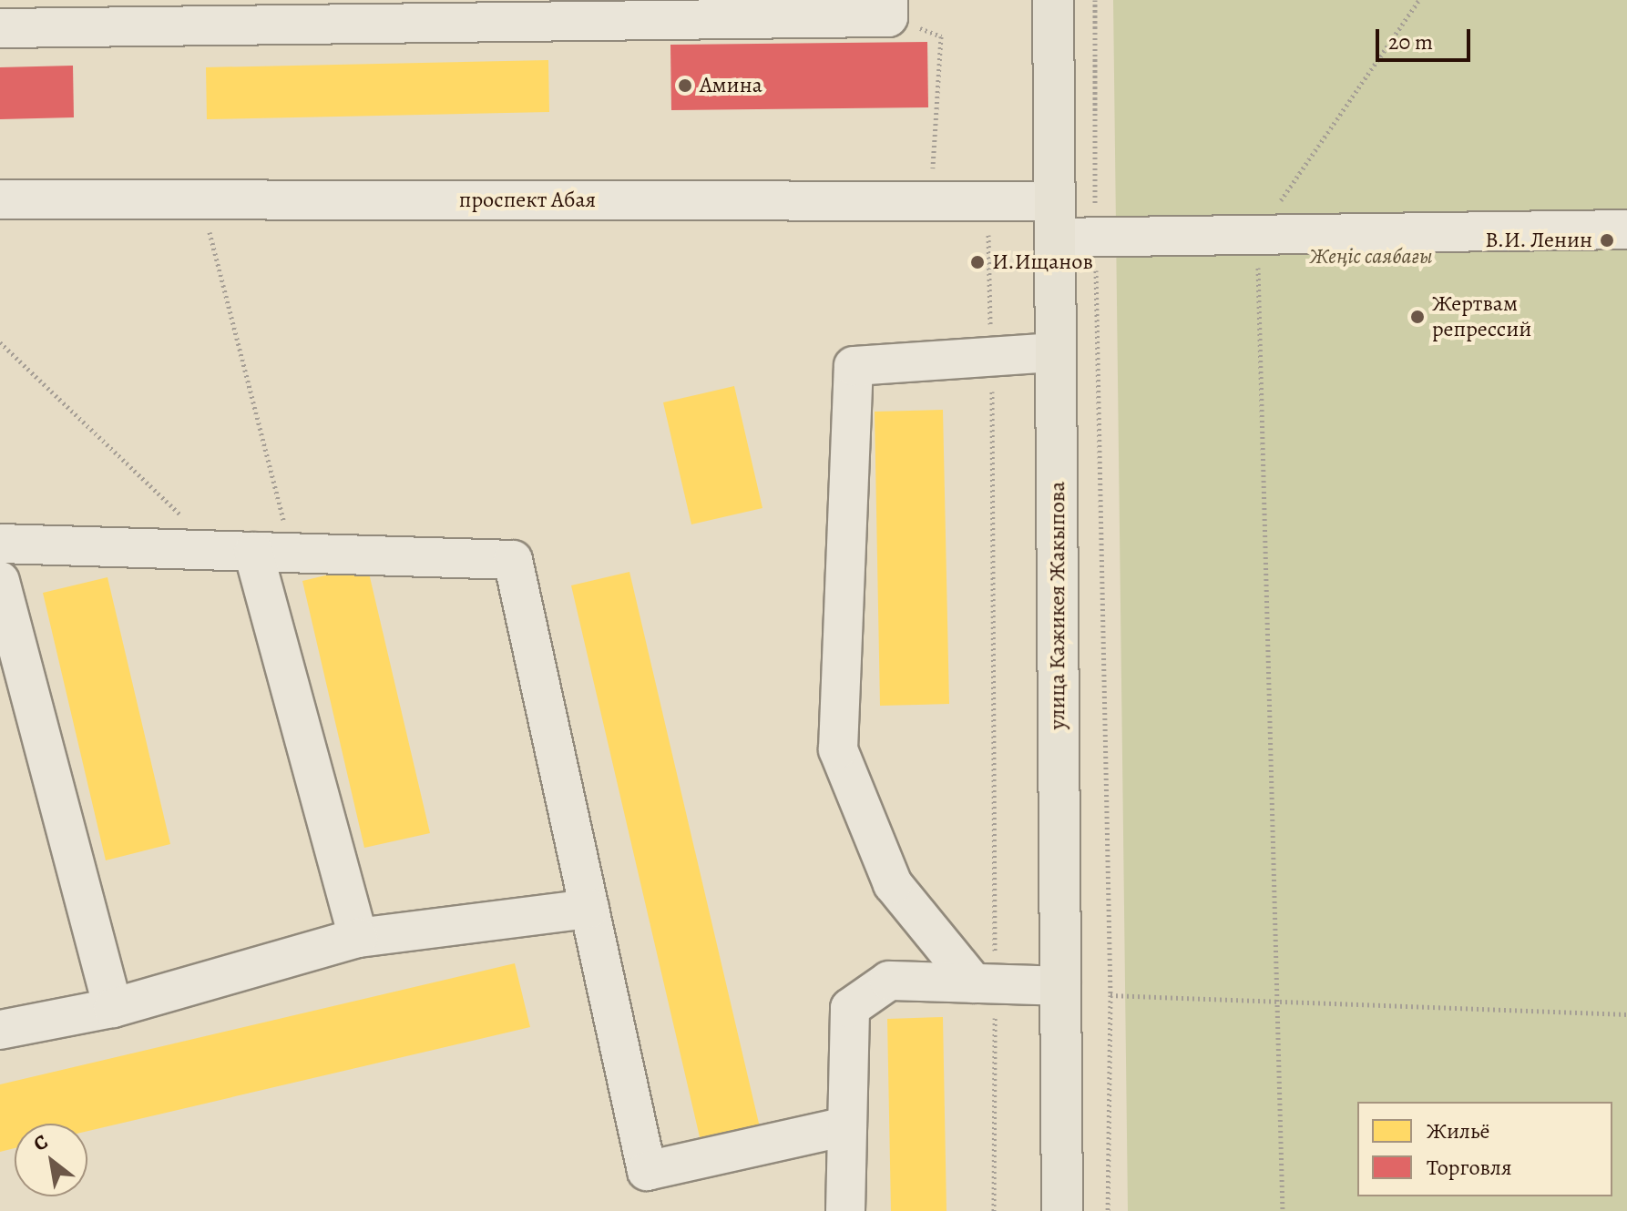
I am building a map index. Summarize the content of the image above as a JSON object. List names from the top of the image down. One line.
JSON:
{"streets":{"main road":["улица Кажикея Жакыпова"],"street":["проспект Абая"]},"crossings":[["проспект Абая","улица Кажикея Жакыпова"]],"parks":["Жеңіс саябағы"],"places":["Амина","В.И. Ленин","И.Ищанов","Жертвам репрессий"],"legend":["Жильё","Торговля"],"scale_bar":"20 m","north":"top left"}
